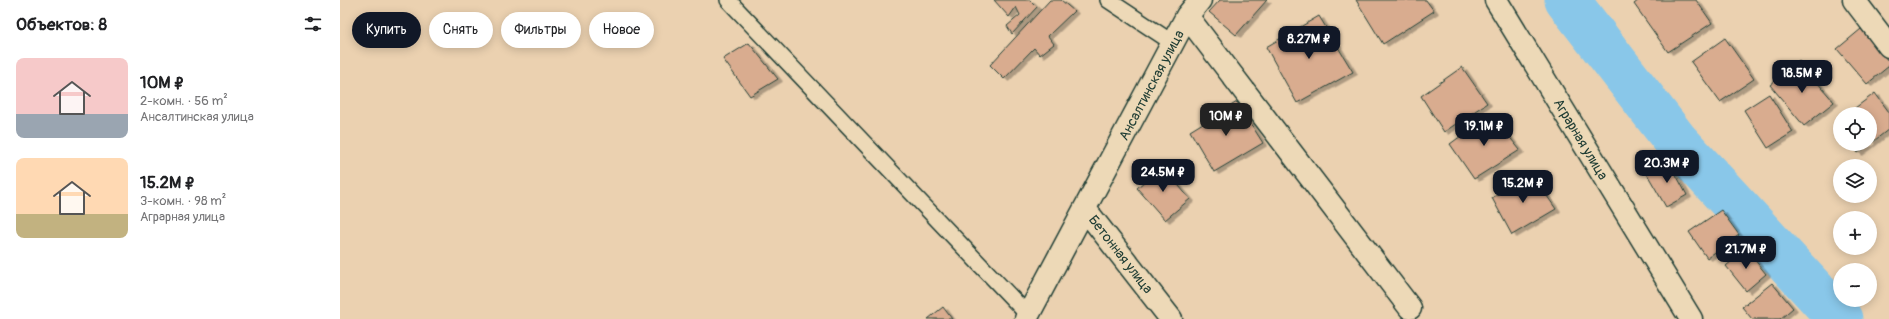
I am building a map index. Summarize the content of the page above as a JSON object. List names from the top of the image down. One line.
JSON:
{"streets":{"street":["Ансалтинская улица","Аграрная улица","Бетонная улица"]},"crossings":[["Ансалтинская улица","Бетонная улица"]],"page":{"heading":"Объектов: 8","chip":["Купить","Снять","Фильтры","Новое"],"price":["8.27M ₽","18.5M ₽","10M ₽","19.1M ₽","20.3M ₽","24.5M ₽","15.2M ₽","21.7M ₽"],"list":[{"name":"10M ₽","note":"2-комн. · 56 m² · Ансалтинская улица"},{"name":"15.2M ₽","note":"3-комн. · 98 m² · Аграрная улица"}],"map_buttons":["+","−"]}}
